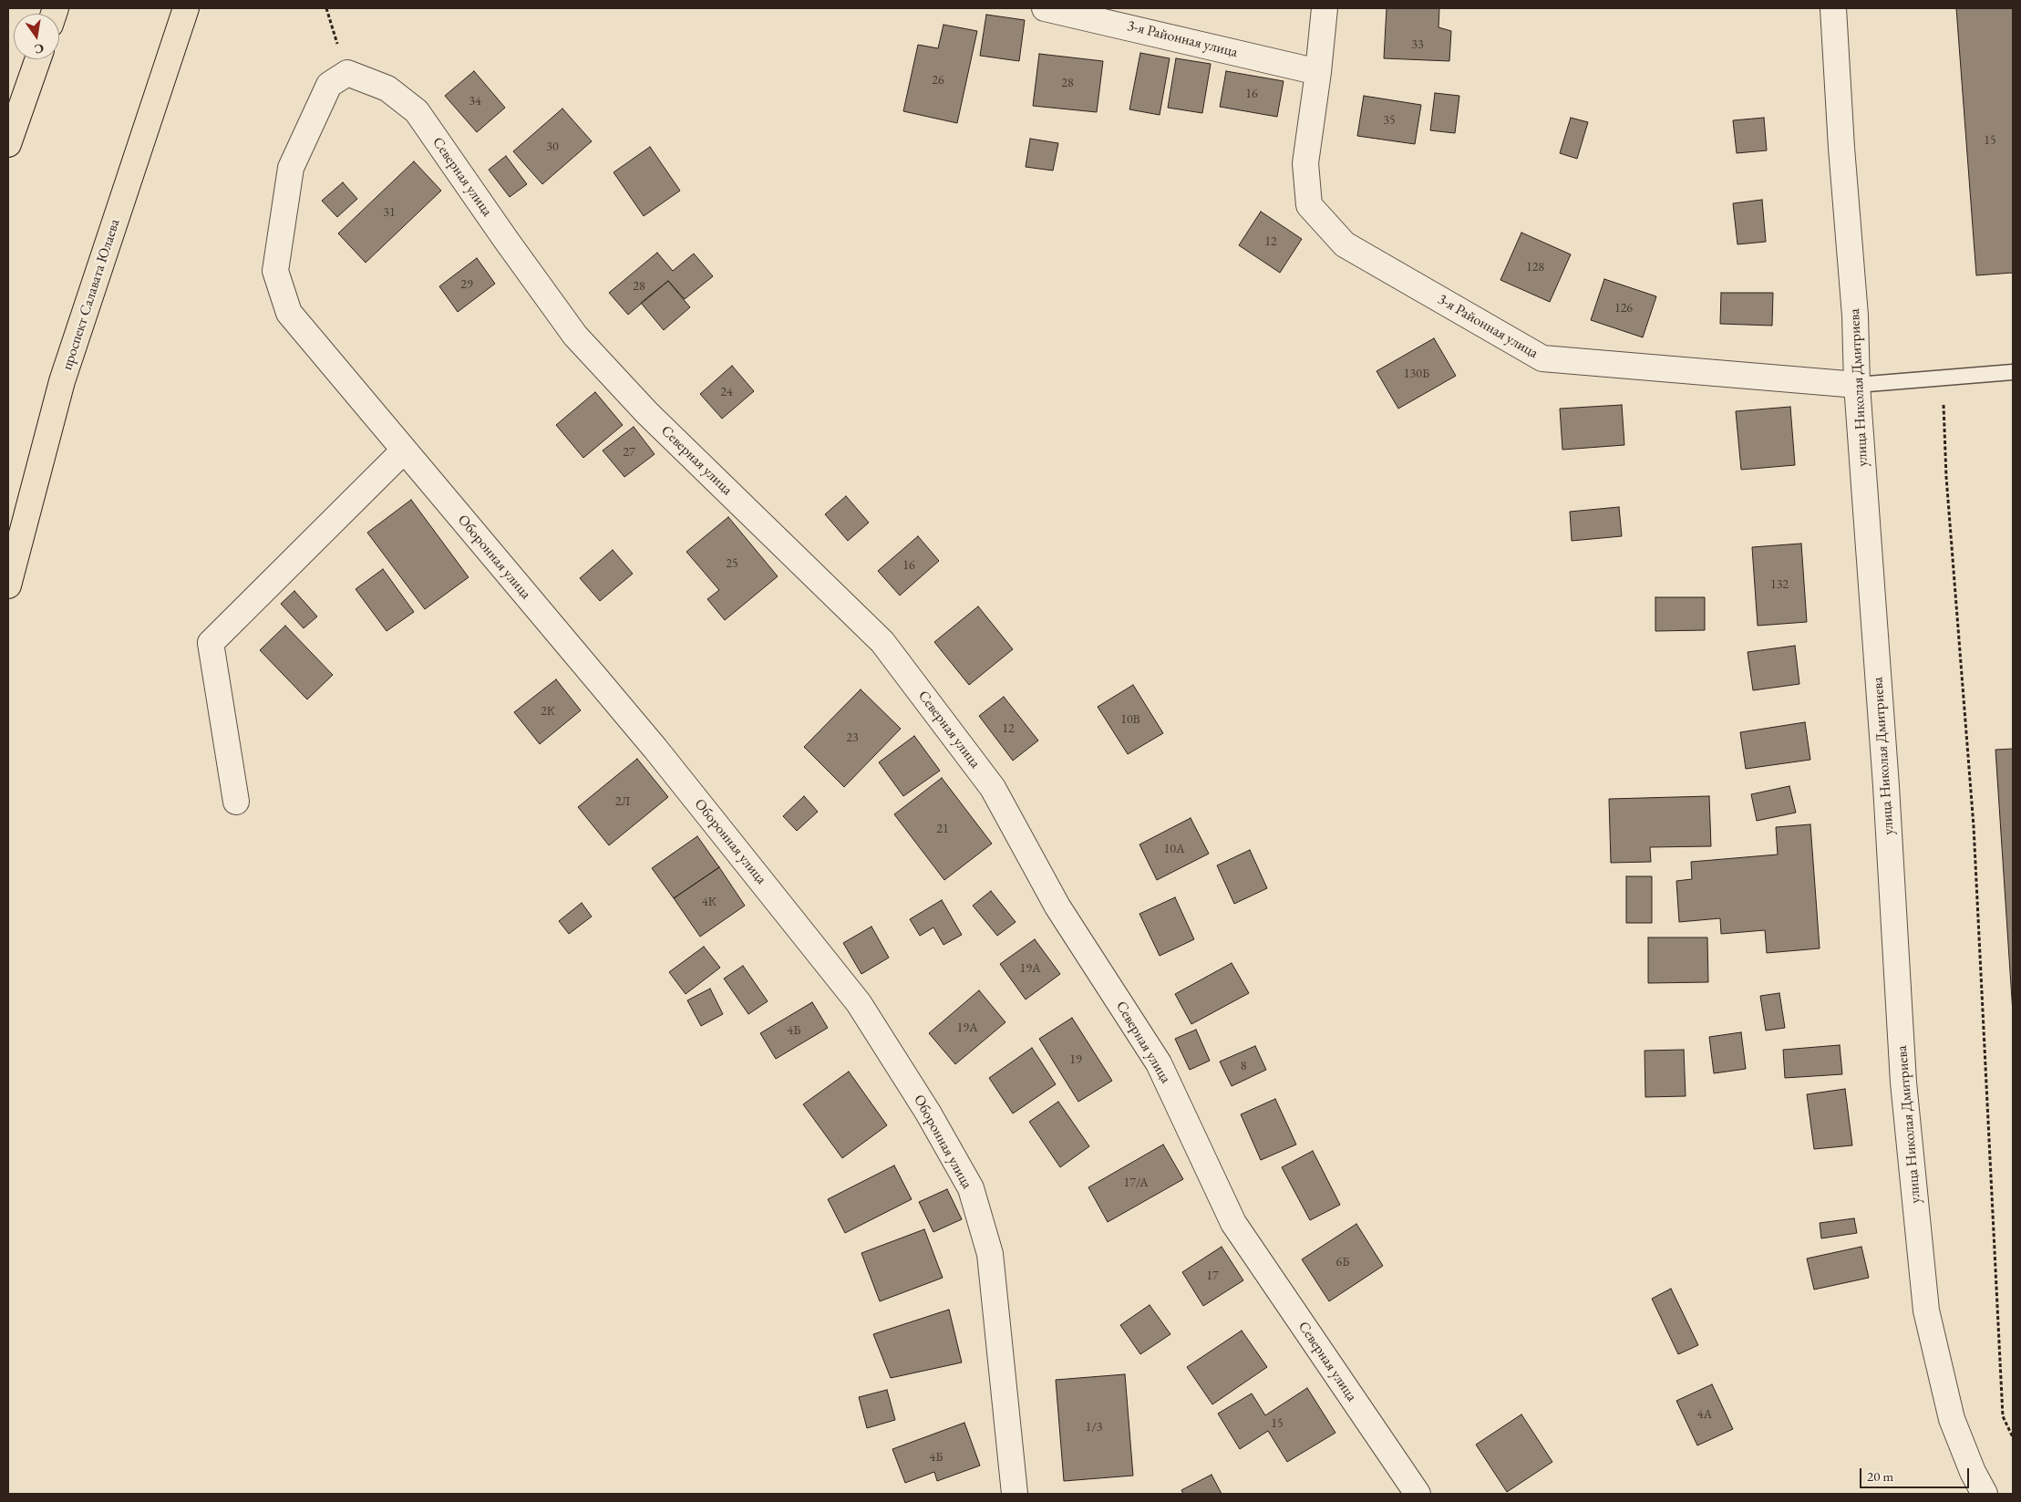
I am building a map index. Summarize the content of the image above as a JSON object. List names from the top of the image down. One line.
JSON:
{"streets":{"main road":["проспект Салавата Юлаева"],"street":["3-я Районная улица","Северная улица","улица Николая Дмитриева","Оборонная улица"]},"crossings":[["3-я Районная улица","улица Николая Дмитриева"],["Северная улица","Оборонная улица"]],"house_numbers":["33","26","28","16","34","35","15","30","31","12","128","29","28","126","130Б","24","27","25","16","132","2К","10В","12","23","2Л","21","10А","4К","19А","19А","4Б","19","8","17/А","6Б","17","4А","15","1/3","4Б"],"scale_bar":"20 m","north":"bottom"}
